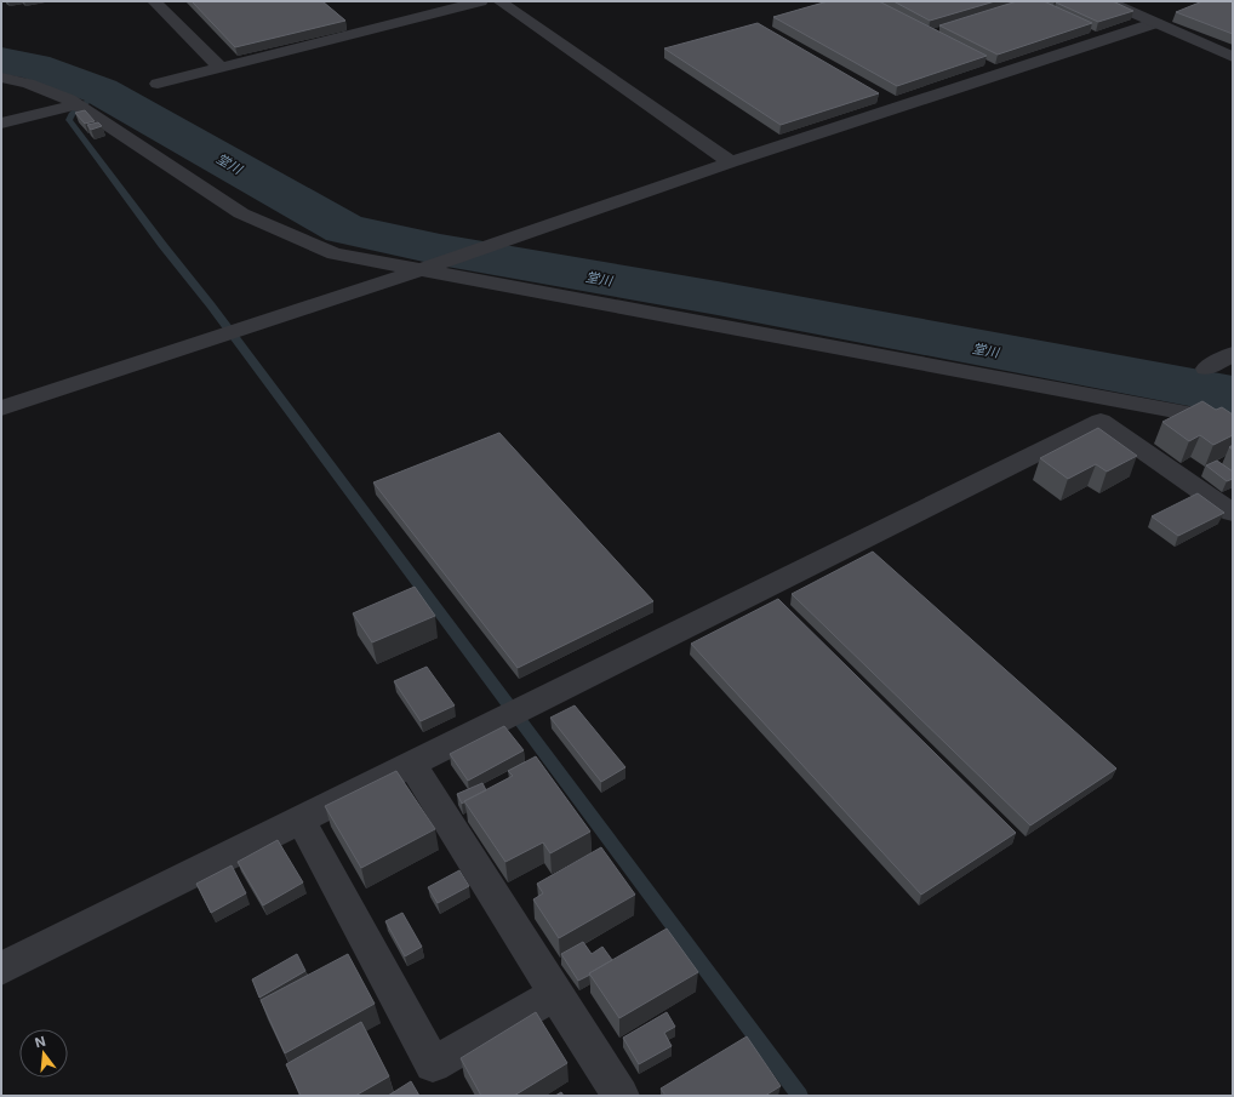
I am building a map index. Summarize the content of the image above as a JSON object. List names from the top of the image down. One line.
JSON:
{"water":["堂川"],"north":"top"}
